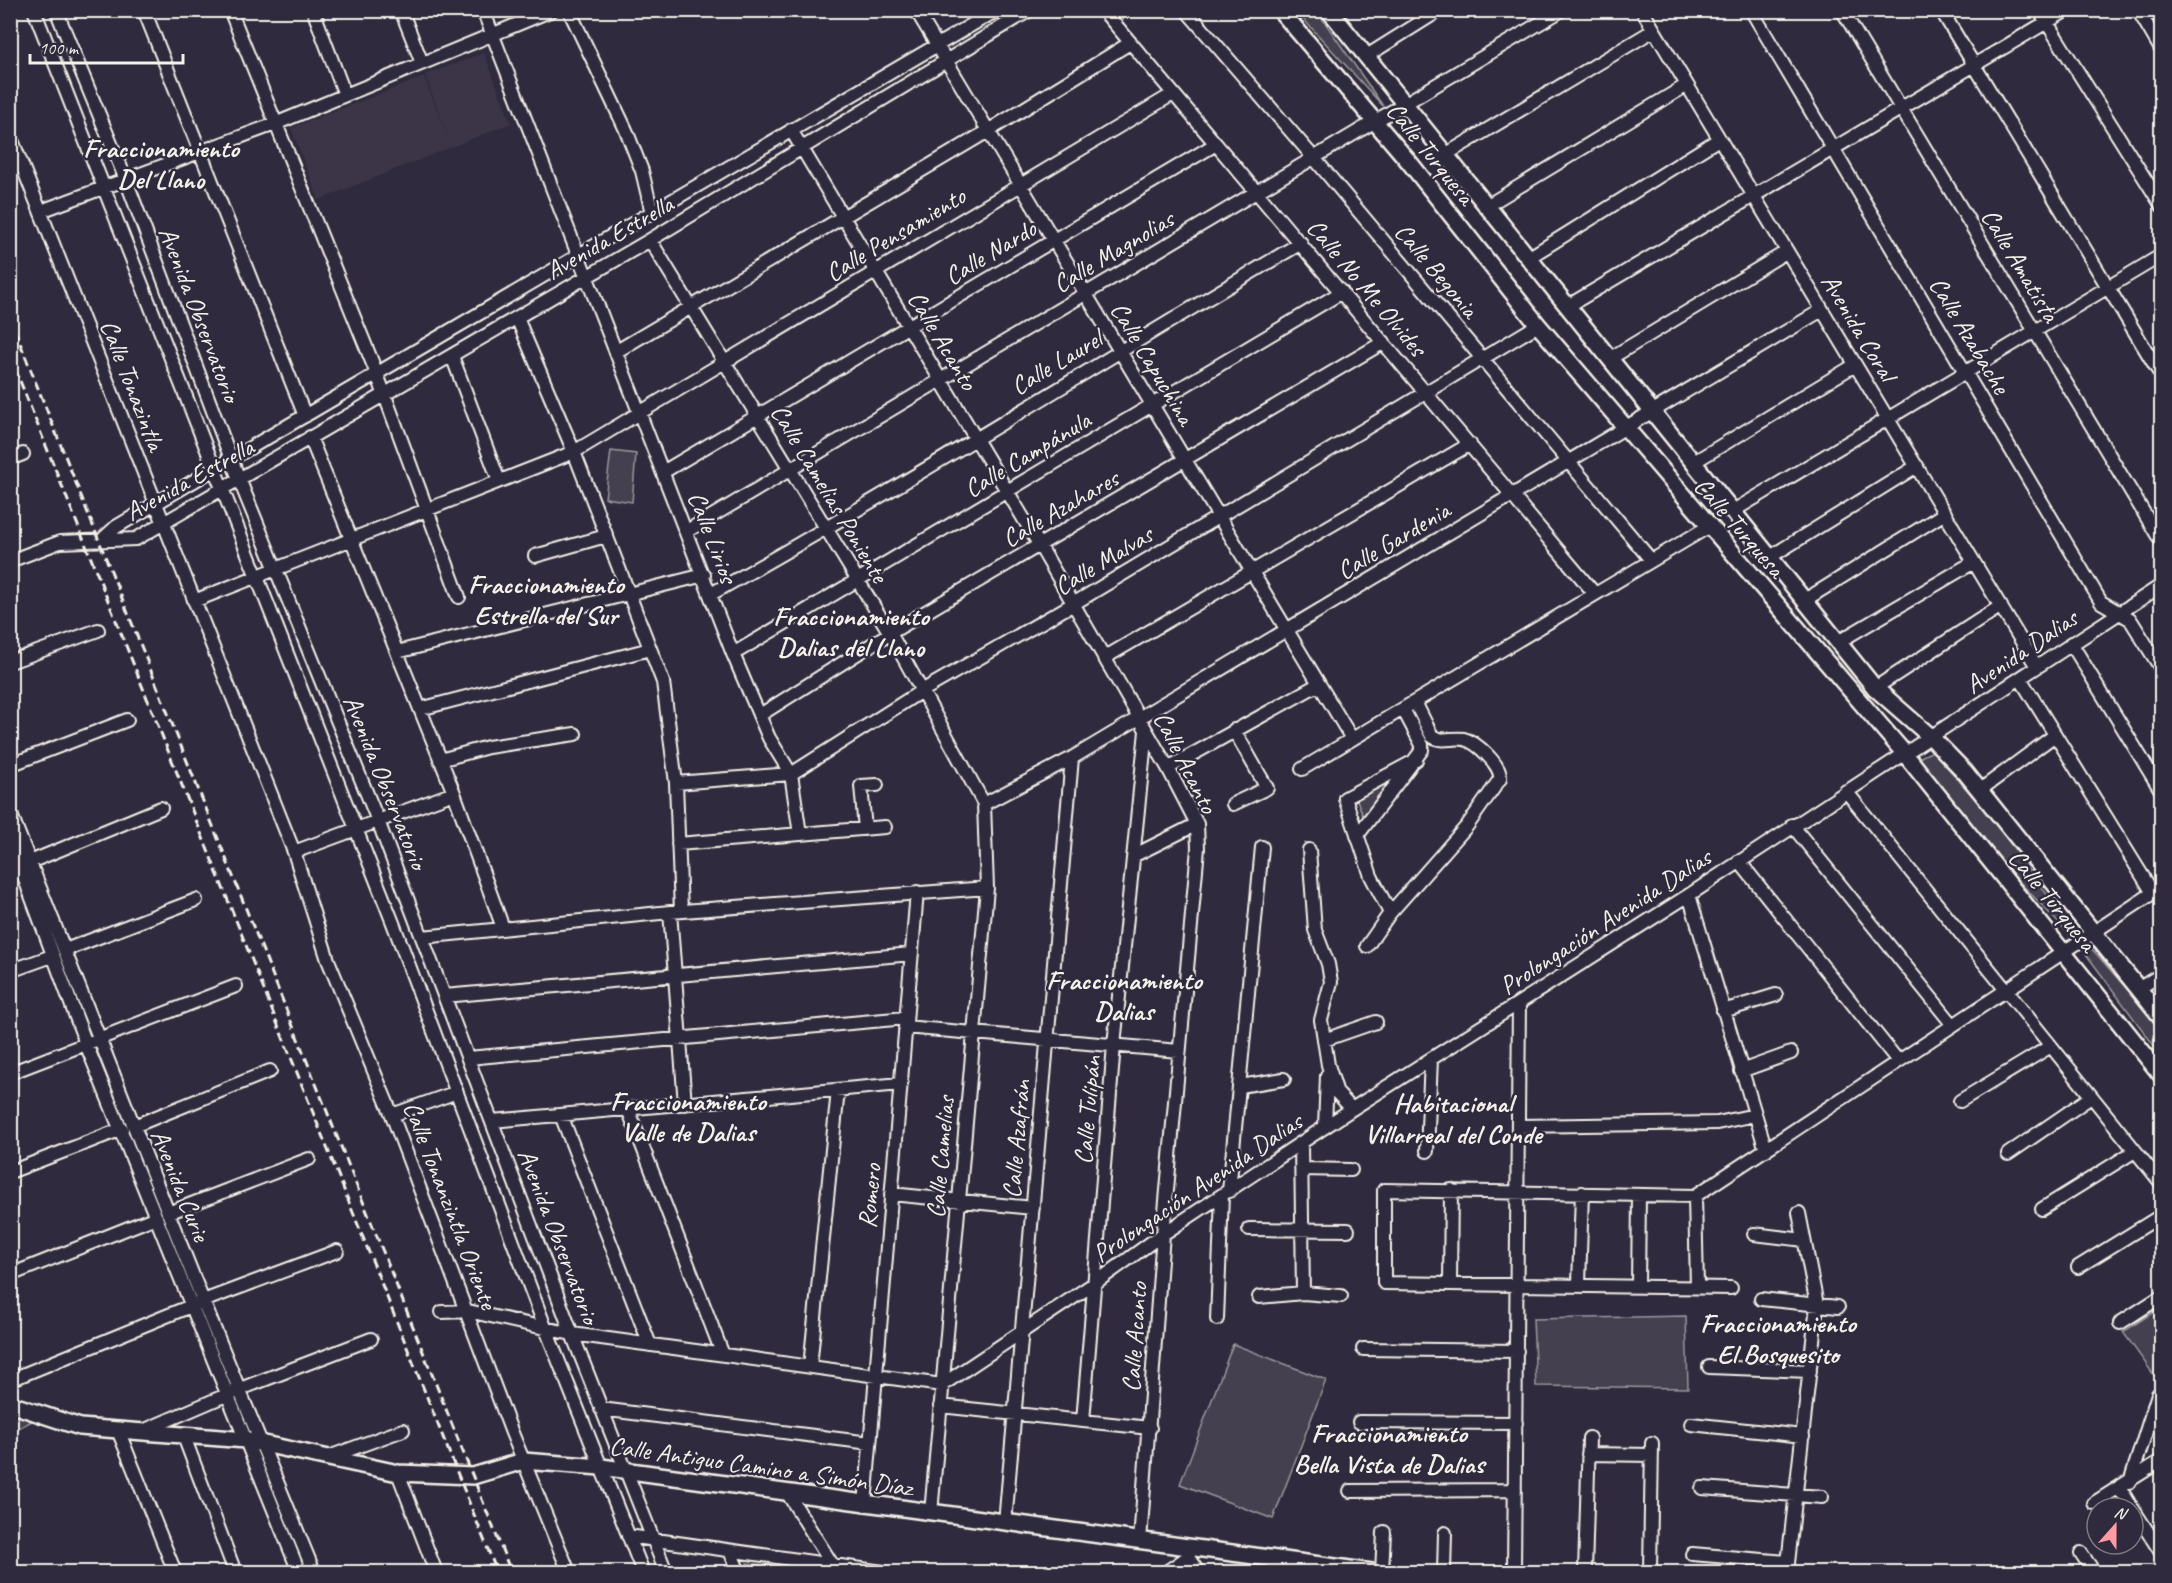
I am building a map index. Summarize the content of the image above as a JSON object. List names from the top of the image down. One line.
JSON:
{"streets":{"main road":["Calle Turquesa","Calle Antiguo Camino a Simón Díaz"],"street":["Calle Pensamiento","Avenida Estrella","Calle Magnolias","Calle Nardo","Calle Amatista","Calle Begonia","Calle No Me Olvides","Avenida Observatorio","Avenida Coral","Calle Azabache","Calle Acanto","Calle Laurel","Calle Capuchina","Calle Tonazintla","Calle Campánula","Calle Camelias Poniente","Calle Azahares","Calle Lirios","Calle Gardenia","Calle Malvas","Avenida Dalias","Prolongación Avenida Dalias","Calle Tulipán","Calle Azafrán","Calle Camelias","Avenida Curie","Romero","Calle Tonanzintla Oriente"]},"crossings":[["Calle Turquesa","Calle Magnolias"],["Calle Turquesa","Calle Gardenia"],["Calle Turquesa","Calle Malvas"],["Calle Turquesa","Avenida Dalias"],["Calle Turquesa","Prolongación Avenida Dalias"],["Calle Pensamiento","Calle No Me Olvides"],["Calle Pensamiento","Avenida Observatorio"],["Calle Pensamiento","Calle Acanto"],["Calle Pensamiento","Calle Capuchina"],["Calle Pensamiento","Calle Tonazintla"],["Calle Pensamiento","Calle Camelias Poniente"],["Calle Pensamiento","Calle Lirios"],["Avenida Estrella","Avenida Observatorio"],["Avenida Estrella","Calle Acanto"],["Avenida Estrella","Calle Capuchina"],["Avenida Estrella","Calle Tonazintla"],["Avenida Estrella","Calle Camelias Poniente"],["Avenida Estrella","Calle Lirios"],["Calle Magnolias","Calle Begonia"],["Calle Magnolias","Calle No Me Olvides"],["Calle Magnolias","Calle Acanto"],["Calle Magnolias","Calle Capuchina"],["Calle Magnolias","Calle Camelias Poniente"],["Calle Magnolias","Calle Lirios"],["Calle Nardo","Calle No Me Olvides"],["Calle Nardo","Calle Acanto"],["Calle Nardo","Calle Capuchina"],["Calle Nardo","Calle Camelias Poniente"],["Calle Nardo","Calle Lirios"],["Calle Begonia","Calle Gardenia"],["Calle Begonia","Calle Malvas"],["Calle No Me Olvides","Calle Laurel"],["Calle No Me Olvides","Calle Campánula"],["Calle No Me Olvides","Calle Azahares"],["Calle No Me Olvides","Calle Gardenia"],["Calle No Me Olvides","Calle Malvas"],["Avenida Observatorio","Calle Antiguo Camino a Simón Díaz"],["Avenida Coral","Calle Gardenia"],["Avenida Coral","Avenida Dalias"],["Calle Azabache","Avenida Dalias"],["Calle Acanto","Calle Laurel"],["Calle Acanto","Calle Campánula"],["Calle Acanto","Calle Azahares"],["Calle Acanto","Calle Gardenia"],["Calle Acanto","Calle Malvas"],["Calle Acanto","Prolongación Avenida Dalias"],["Calle Acanto","Calle Tulipán"],["Calle Acanto","Calle Antiguo Camino a Simón Díaz"],["Calle Laurel","Calle Capuchina"],["Calle Laurel","Calle Camelias Poniente"],["Calle Laurel","Calle Lirios"],["Calle Capuchina","Calle Campánula"],["Calle Capuchina","Calle Azahares"],["Calle Capuchina","Calle Gardenia"],["Calle Capuchina","Calle Malvas"],["Calle Tonazintla","Calle Tonanzintla Oriente"],["Calle Campánula","Calle Camelias Poniente"],["Calle Campánula","Calle Lirios"],["Calle Camelias Poniente","Calle Azahares"],["Calle Camelias Poniente","Calle Gardenia"],["Calle Camelias Poniente","Calle Malvas"],["Calle Camelias Poniente","Calle Camelias"],["Calle Azahares","Calle Lirios"],["Calle Lirios","Calle Malvas"],["Calle Gardenia","Calle Azafrán"],["Calle Gardenia","Calle Camelias"],["Avenida Dalias","Prolongación Avenida Dalias"],["Prolongación Avenida Dalias","Calle Tulipán"],["Prolongación Avenida Dalias","Calle Azafrán"],["Prolongación Avenida Dalias","Calle Camelias"],["Calle Azafrán","Calle Antiguo Camino a Simón Díaz"],["Calle Camelias","Calle Antiguo Camino a Simón Díaz"],["Avenida Curie","Calle Antiguo Camino a Simón Díaz"],["Romero","Calle Antiguo Camino a Simón Díaz"],["Calle Tonanzintla Oriente","Calle Antiguo Camino a Simón Díaz"]],"districts":["Fraccionamiento Del Llano","Fraccionamiento Estrella del Sur","Fraccionamiento Dalias del Llano","Fraccionamiento Dalias","Fraccionamiento Valle de Dalias","Habitacional Villarreal del Conde","Fraccionamiento El Bosquesito","Fraccionamiento Bella Vista de Dalias"],"scale_bar":"100 m","north":"top"}
